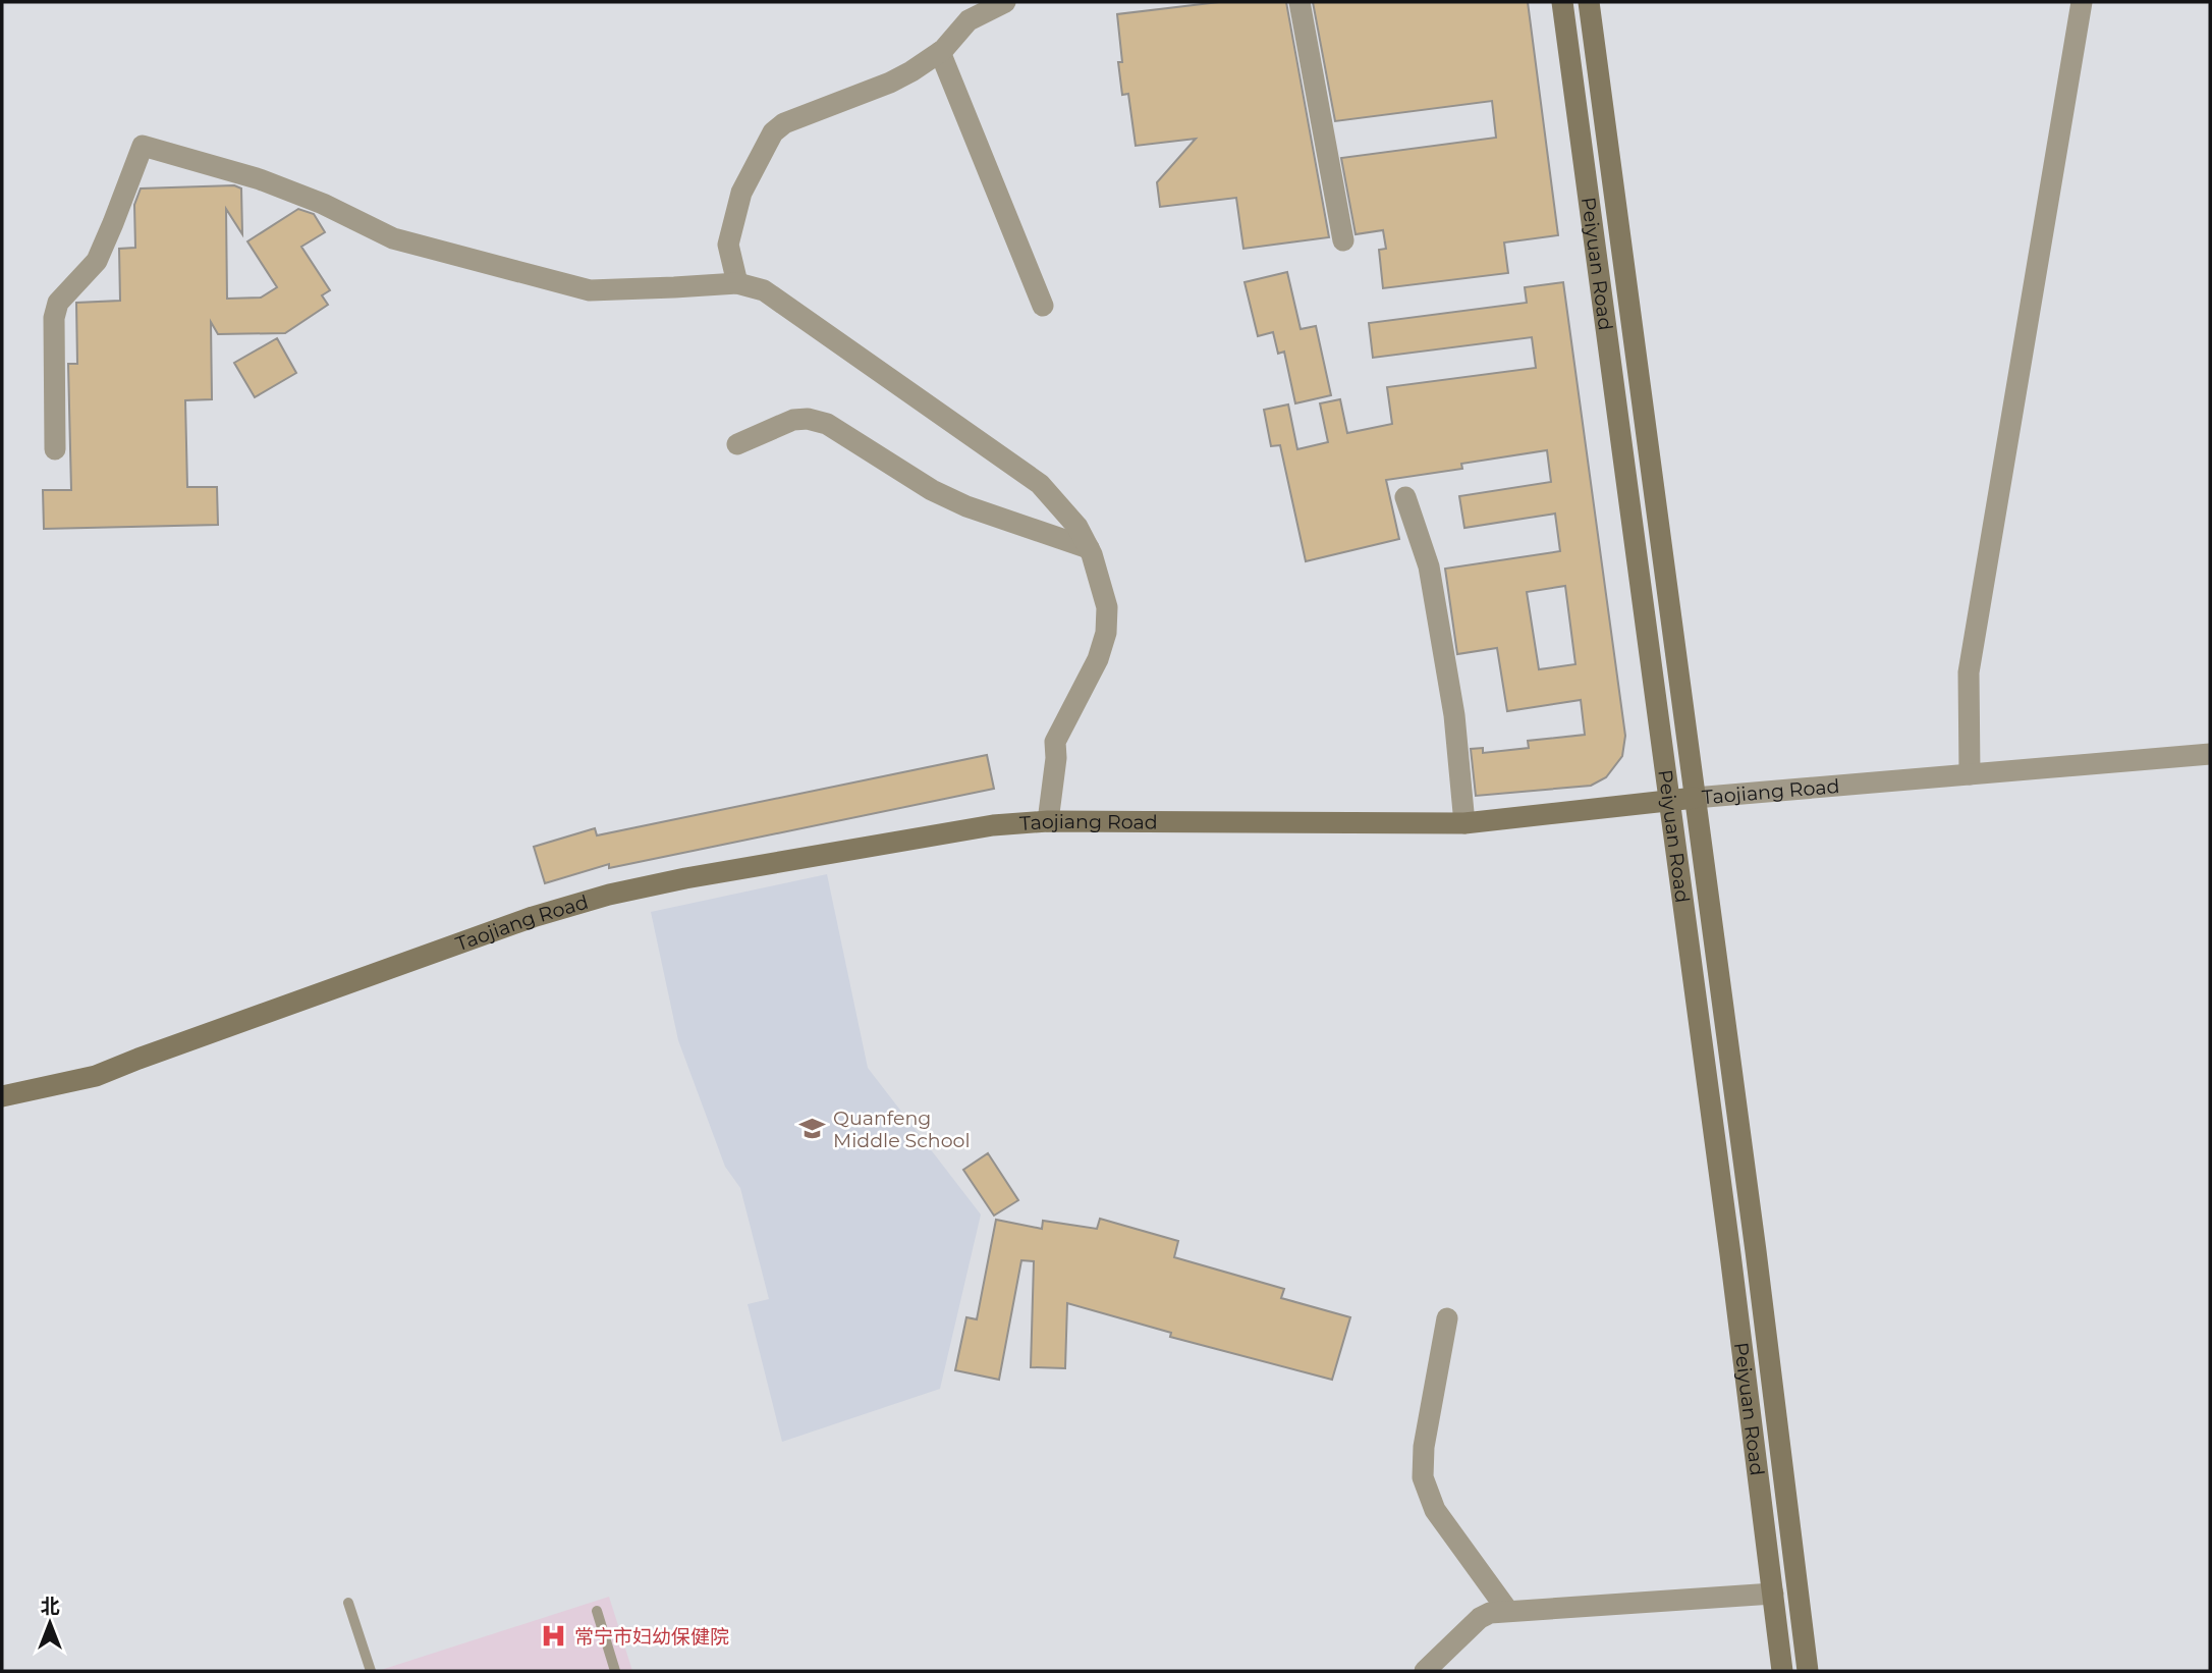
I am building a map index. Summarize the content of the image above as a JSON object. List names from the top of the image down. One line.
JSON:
{"streets":{"main road":["Peiyuan Road","Taojiang Road"]},"crossings":[["Peiyuan Road","Taojiang Road"]],"places":{"school or university":["Quanfeng Middle School"],"hospital":["常宁市妇幼保健院"]},"north":"top"}
